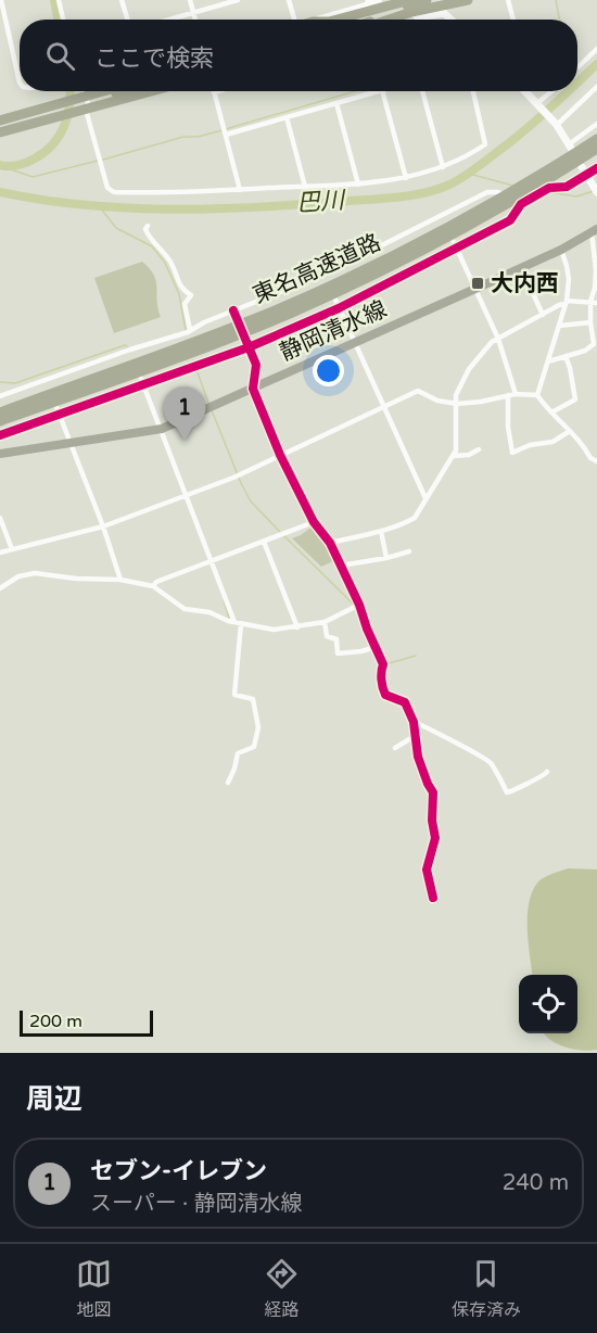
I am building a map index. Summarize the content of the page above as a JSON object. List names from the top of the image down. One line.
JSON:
{"streets":{"highway":["東名高速道路"],"main road":["静岡清水線"]},"water":["巴川"],"places":{"transit":["大内西"]},"scale_bar":"200 m","page":{"search":"ここで検索","pins":"1","scale":"200 m","heading":"周辺","list":[{"mark":"1","name":"セブン-イレブン","note":"スーパー · 静岡清水線","value":"240 m"}],"nav":["地図","経路","保存済み"]}}
